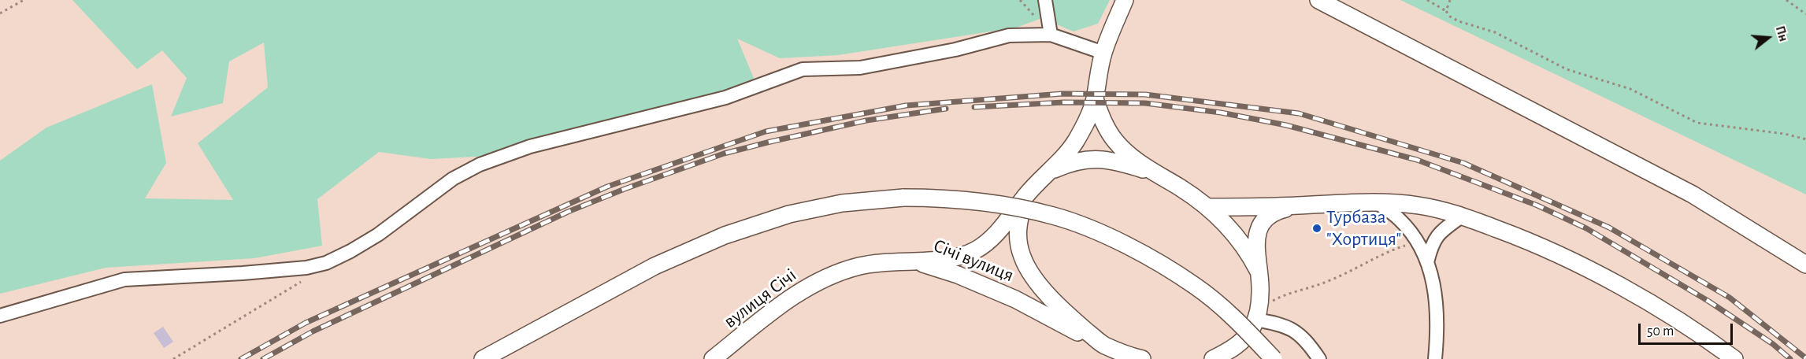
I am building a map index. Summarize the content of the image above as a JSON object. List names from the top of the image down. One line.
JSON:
{"streets":{"main road":["Січі вулиця","вулиця Січі"]},"crossings":[["Січі вулиця","вулиця Січі"]],"places":["Турбаза \"Хортиця\""],"scale_bar":"50 m","north":"right"}
